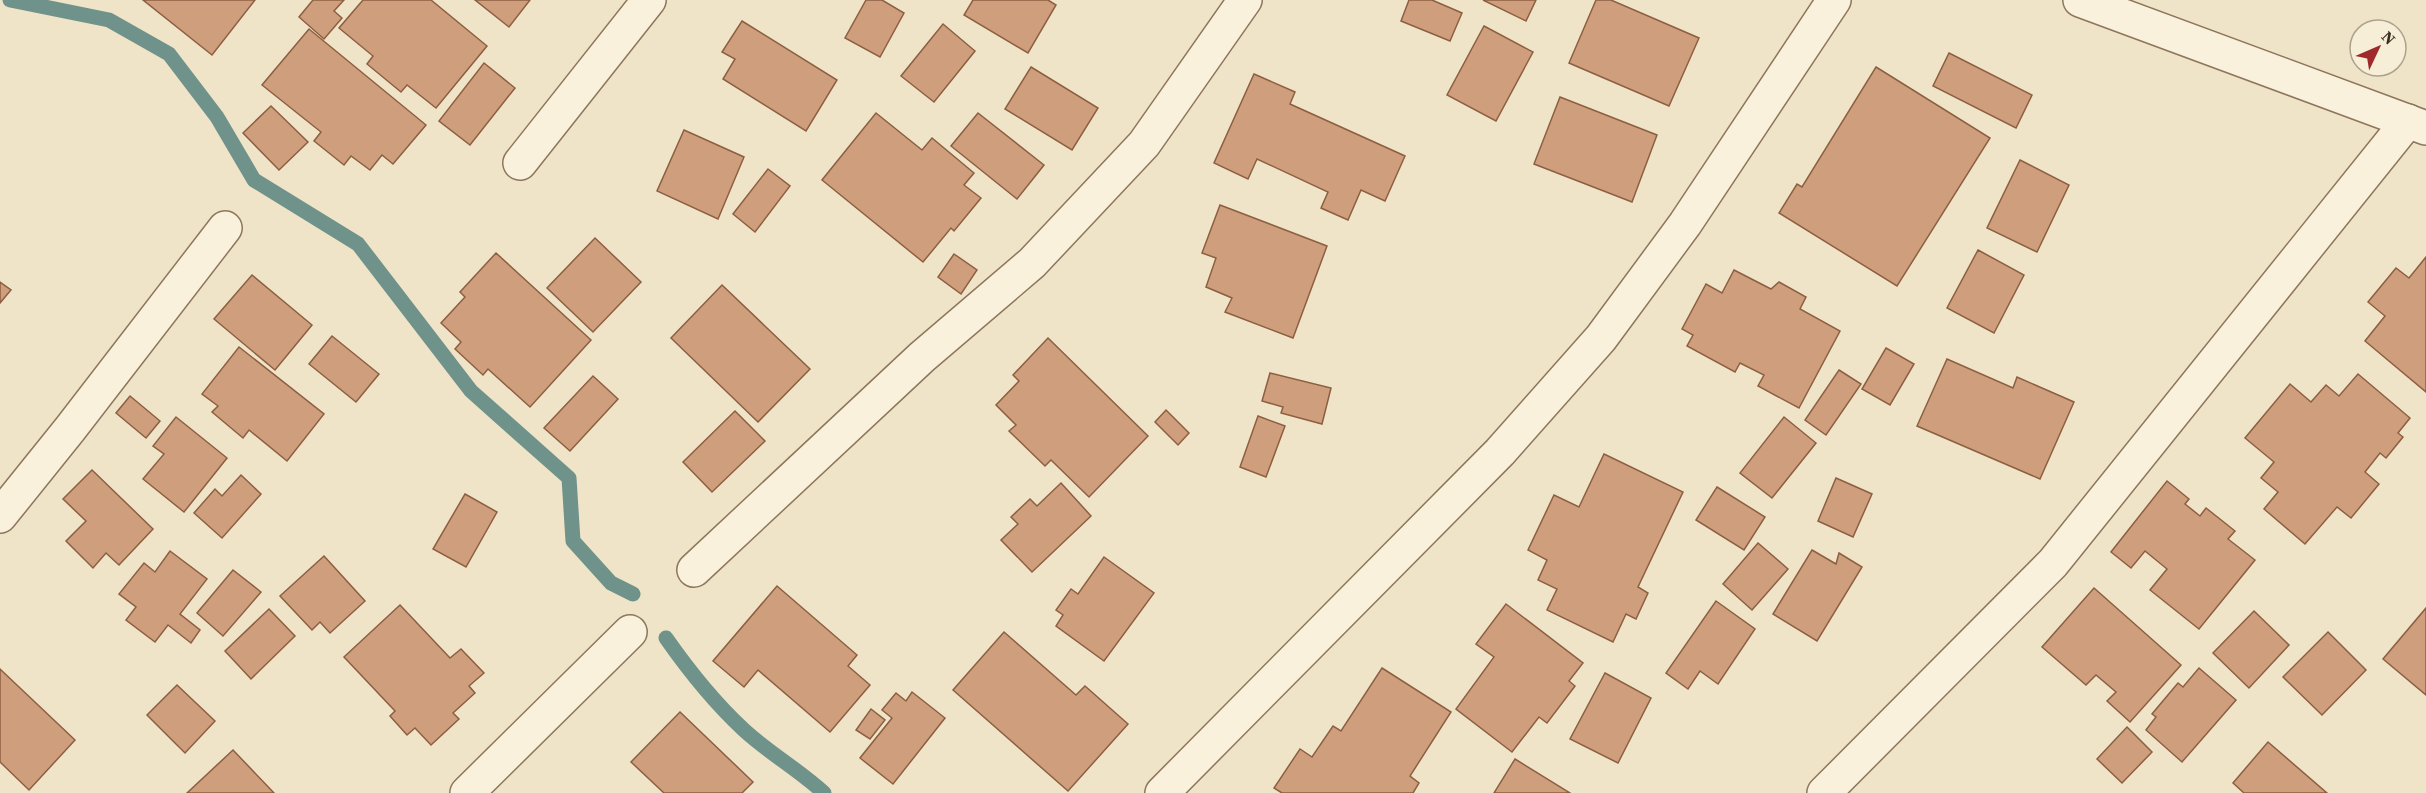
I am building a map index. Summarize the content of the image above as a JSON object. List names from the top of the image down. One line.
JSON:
{"north":"top right"}
